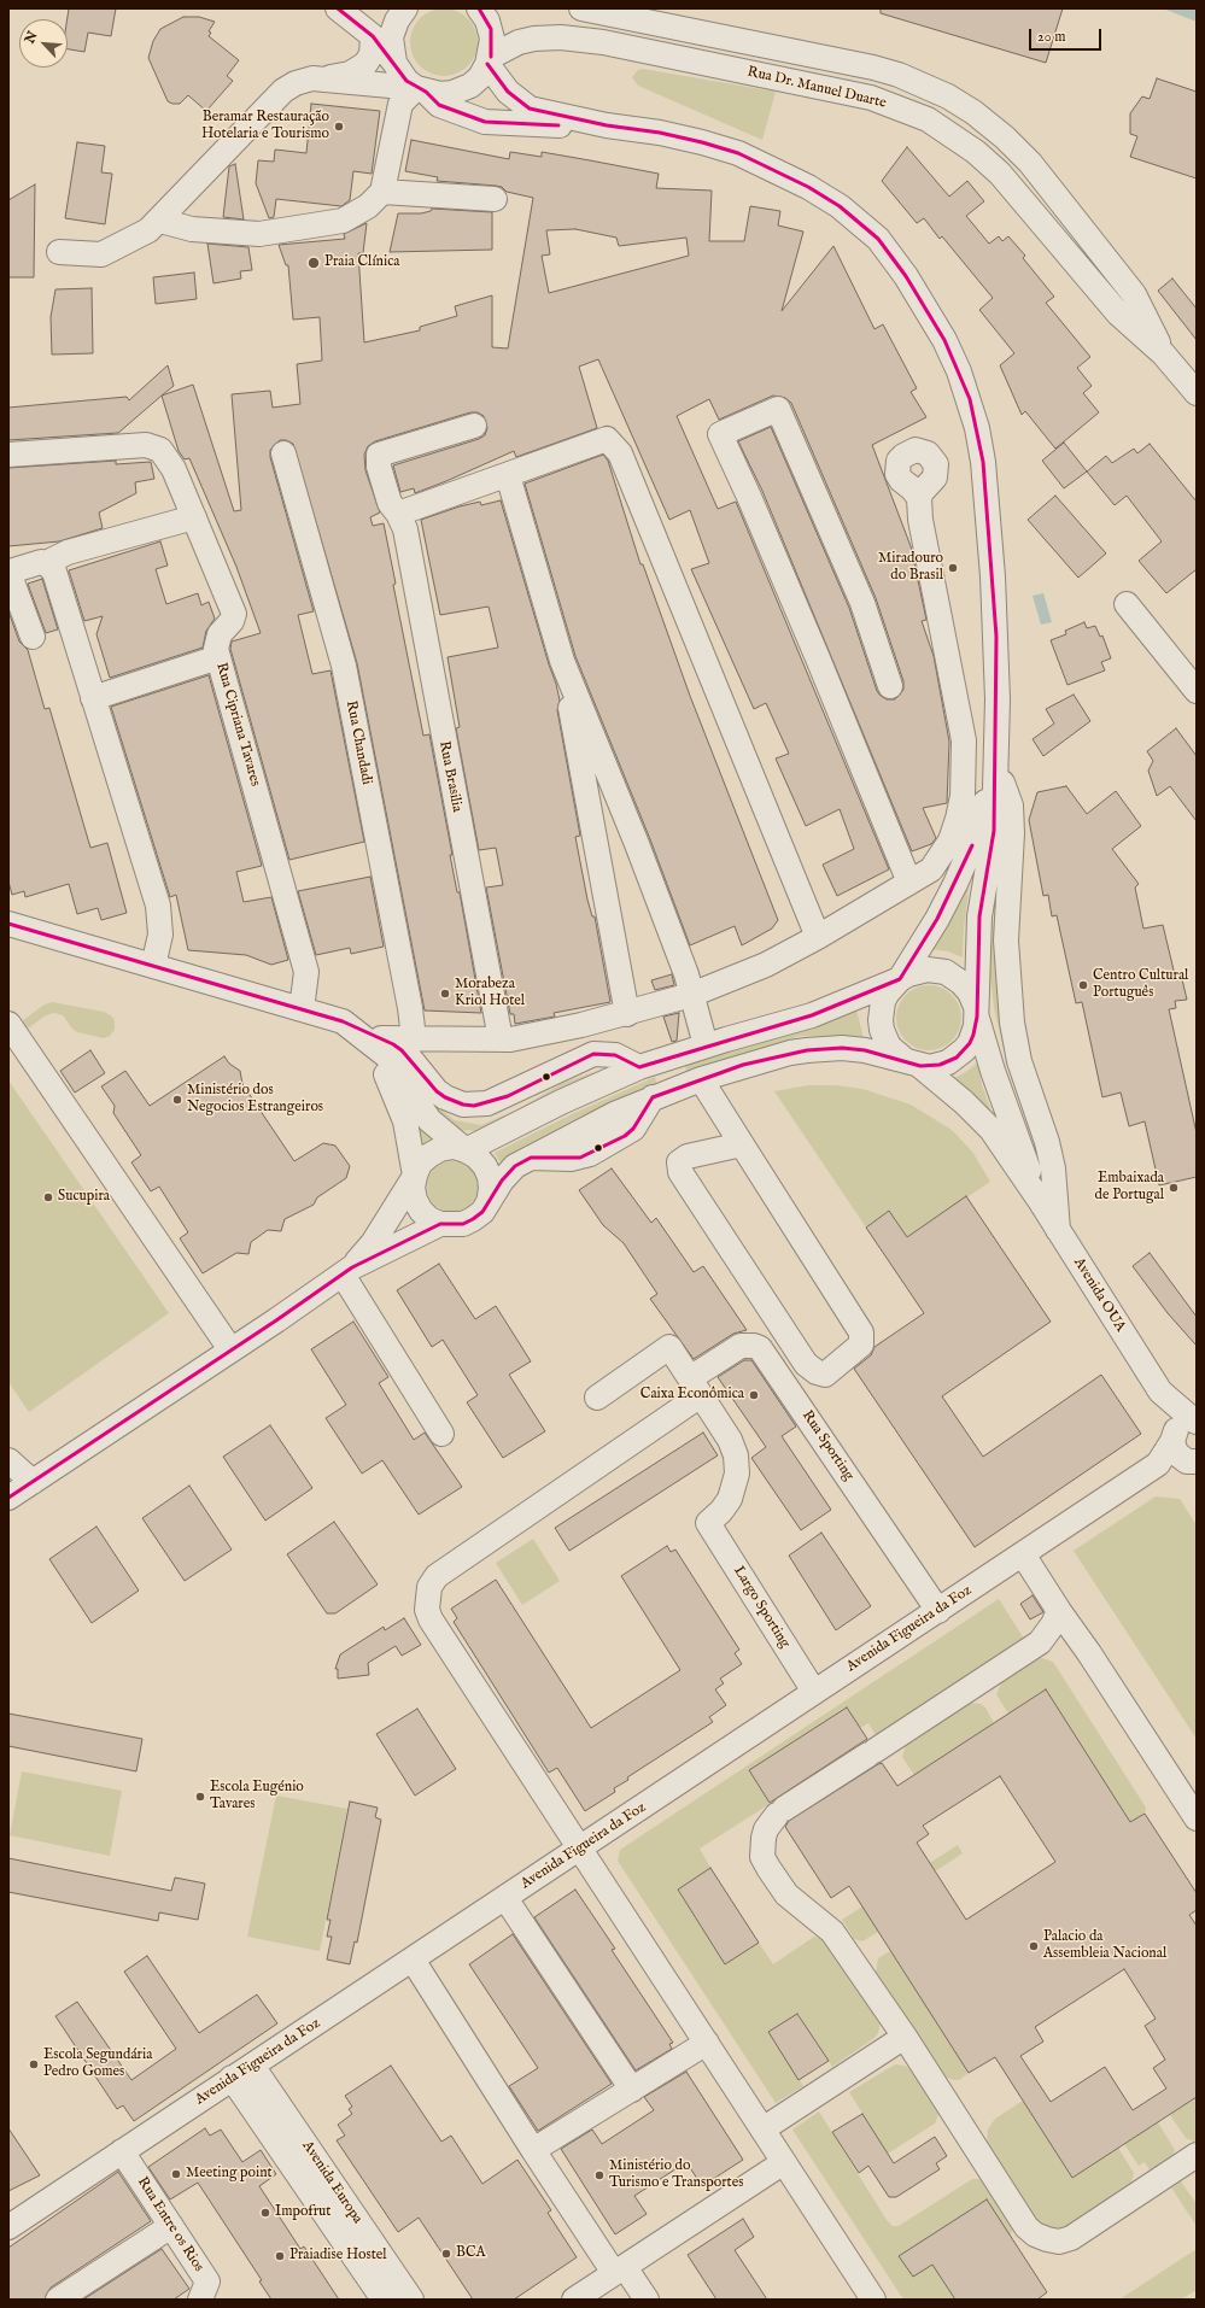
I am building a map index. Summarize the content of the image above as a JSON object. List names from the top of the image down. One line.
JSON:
{"streets":{"street":["Rua Dr. Manuel Duarte","Rua Cipriana Tavares","Rua Chandadi","Rua Brasilia","Avenida OUA","Rua Sporting","Largo Sporting","Avenida Figueira da Foz","Avenida Europa","Rua Entre os Rios"]},"crossings":[["Avenida OUA","Avenida Figueira da Foz"],["Rua Sporting","Largo Sporting"],["Rua Sporting","Avenida Figueira da Foz"],["Largo Sporting","Avenida Figueira da Foz"],["Avenida Figueira da Foz","Avenida Europa"],["Avenida Figueira da Foz","Rua Entre os Rios"]],"places":["Beramar Restauração Hotelaria e Tourismo","Praia Clínica","Miradouro do Brasil","Centro Cultural Português","Morabeza Kriol Hotel","Ministério dos Negocios Estrangeiros","Embaixada de Portugal","Sucupira","Caixa Econômica","Escola Eugénio Tavares","Palacio da Assembleia Nacional","Escola Segundária Pedro Gomes","Meeting point","Ministério do Turismo e Transportes","Impofrut","BCA","Praiadise Hostel"],"scale_bar":"20 m","north":"top left"}
